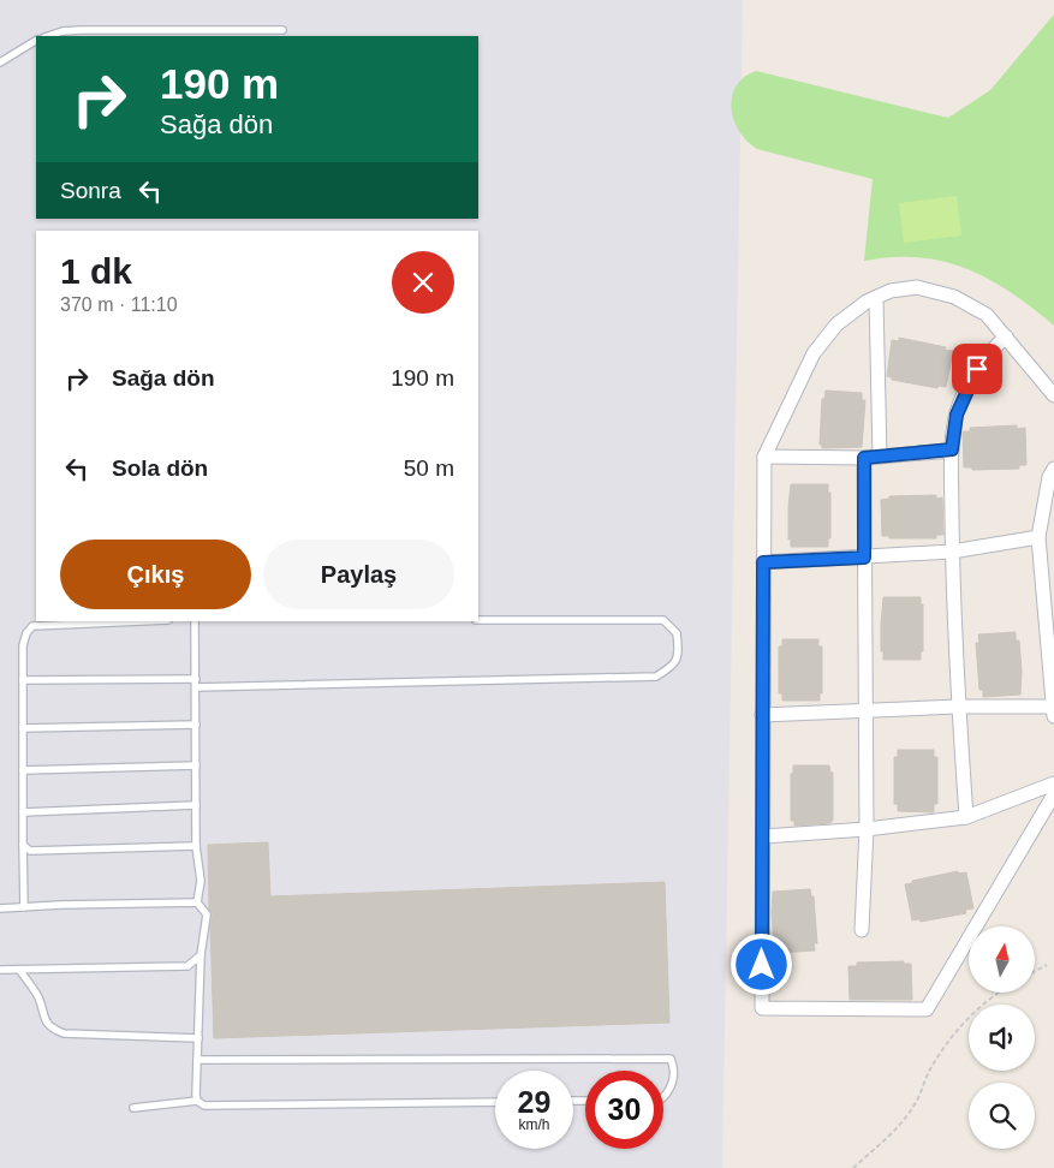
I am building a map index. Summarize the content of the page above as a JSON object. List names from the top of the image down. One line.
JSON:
{"north":"top","page":{"turn":["190 m","Sağa dön"],"then":"Sonra","heading":["1 dk","370 m · 11:10"],"list":[{"name":"Sağa dön","value":"190 m"},{"name":"Sola dön","value":"50 m"}],"buttons":["Çıkış","Paylaş"],"speed":"29 km/h","limit":"30"}}
